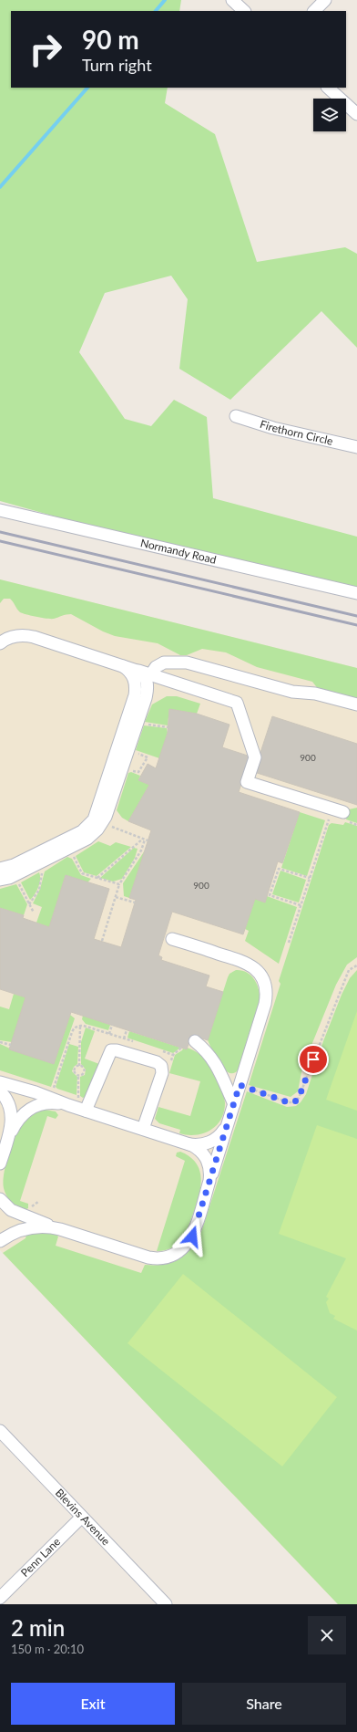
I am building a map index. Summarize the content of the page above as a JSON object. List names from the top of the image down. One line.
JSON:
{"streets":{"street":["Firethorn Circle","Normandy Road","Blevins Avenue","Penn Lane"]},"crossings":[["Blevins Avenue","Penn Lane"]],"house_numbers":["900","900"],"page":{"turn":["90 m","Turn right"],"heading":["2 min","150 m · 20:10"],"buttons":["Exit","Share"]}}
